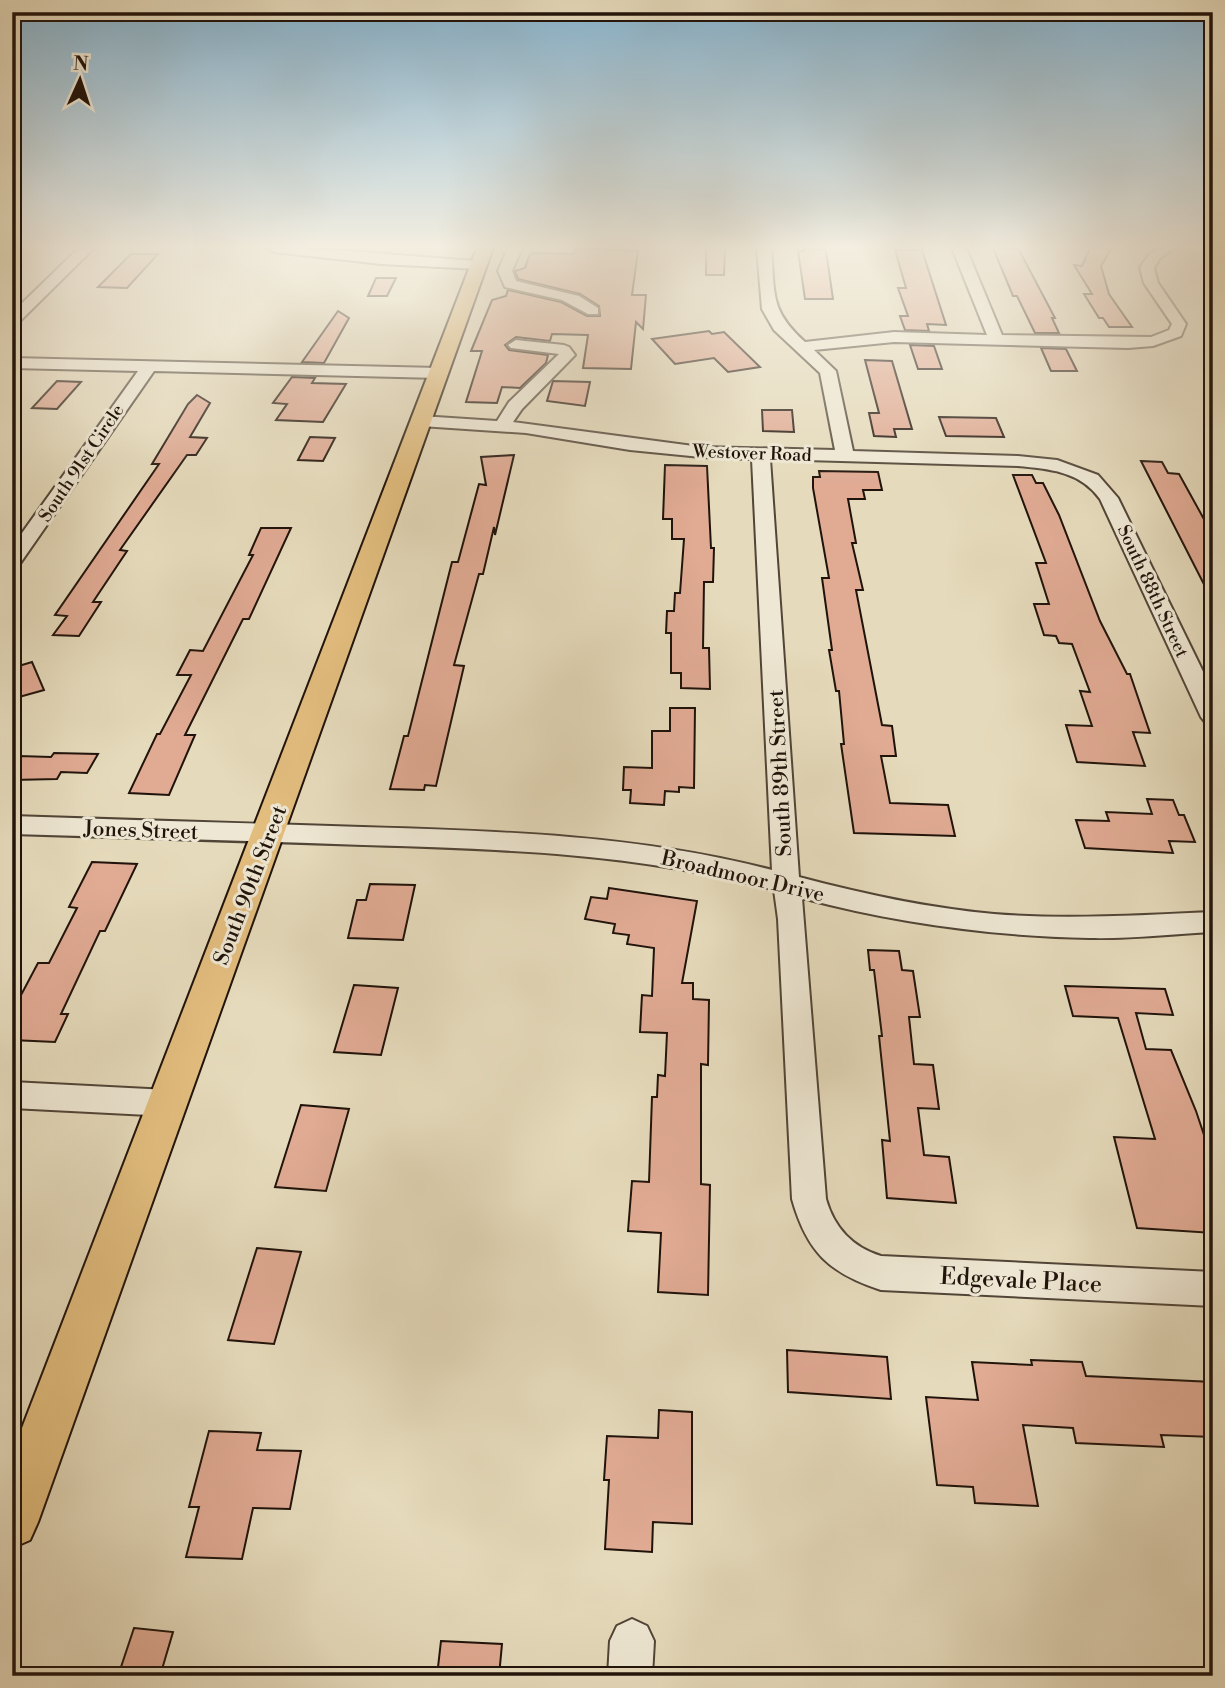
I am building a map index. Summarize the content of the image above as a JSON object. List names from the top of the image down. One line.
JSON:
{"streets":{"main road":["South 90th Street"],"street":["Westover Road","South 91st Circle","South 88th Street","South 89th Street","Jones Street","Broadmoor Drive","Edgevale Place"]},"crossings":[["Westover Road","South 88th Street"],["Westover Road","South 89th Street"],["Westover Road","South 90th Street"],["South 89th Street","Broadmoor Drive"],["South 89th Street","Edgevale Place"],["Jones Street","Broadmoor Drive"],["Jones Street","South 90th Street"],["Broadmoor Drive","South 90th Street"]],"north":"top"}
